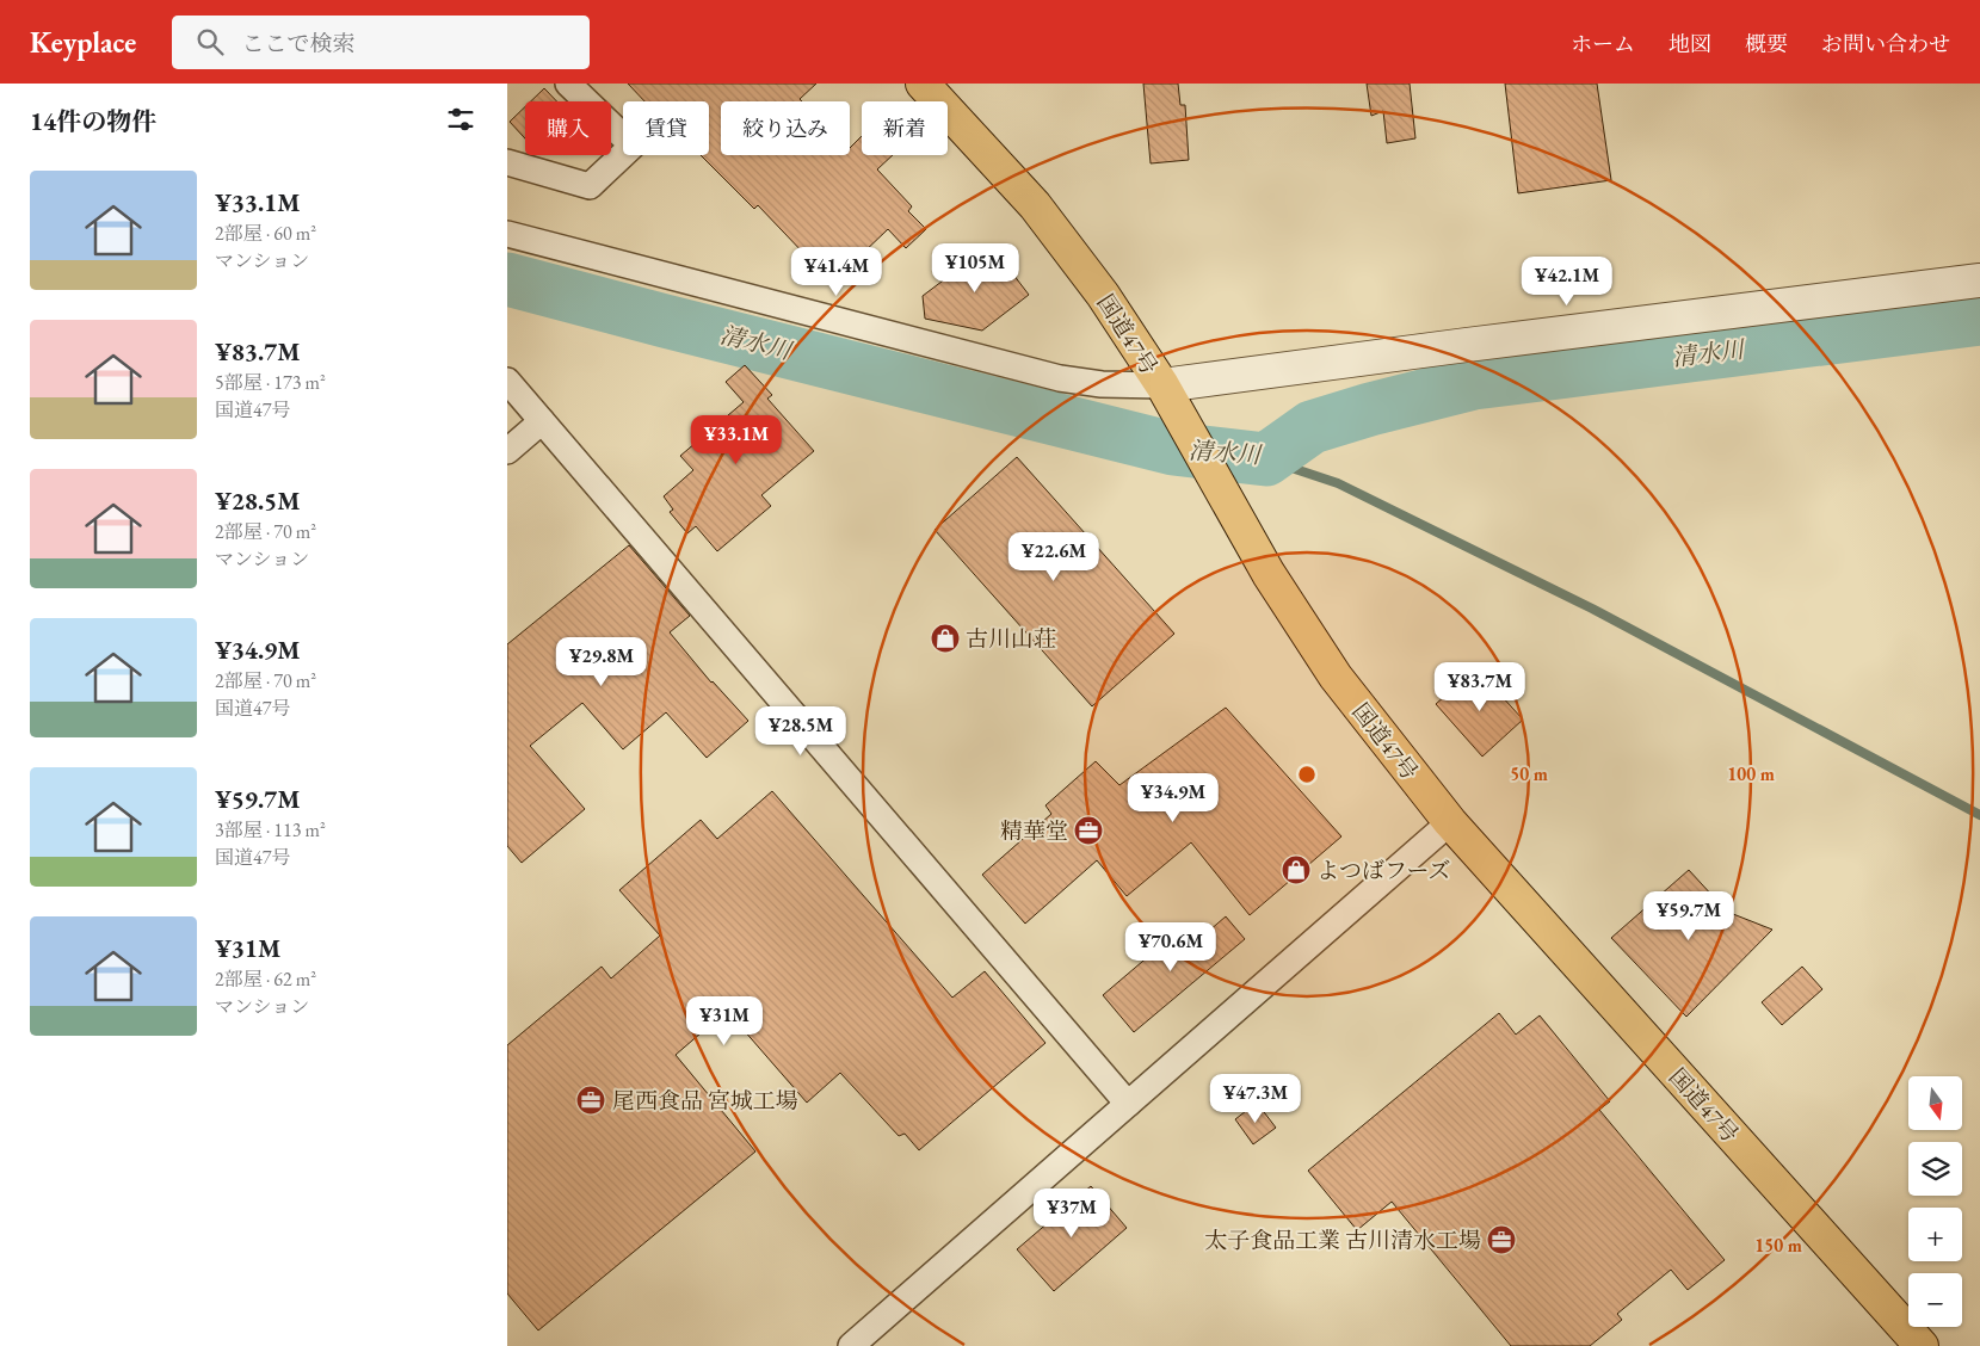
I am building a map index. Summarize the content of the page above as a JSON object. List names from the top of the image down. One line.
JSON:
{"streets":{"highway":["国道47号"]},"water":["清水川"],"places":{"shop":["古川山荘","よつばフーズ"],"office":["精華堂","尾西食品 宮城工場","太子食品工業 古川清水工場"]},"north":"bottom","page":{"header":"Keyplace","search":"ここで検索","nav":["ホーム","地図","概要","お問い合わせ"],"heading":"14件の物件","chip":["購入","賃貸","絞り込み","新着"],"list":[{"name":"¥33.1M","note":"2部屋 · 60 m² · マンション"},{"name":"¥83.7M","note":"5部屋 · 173 m² · 国道47号"},{"name":"¥28.5M","note":"2部屋 · 70 m² · マンション"},{"name":"¥34.9M","note":"2部屋 · 70 m² · 国道47号"},{"name":"¥59.7M","note":"3部屋 · 113 m² · 国道47号"},{"name":"¥31M","note":"2部屋 · 62 m² · マンション"}],"price":["¥105M","¥41.4M","¥42.1M","¥33.1M","¥22.6M","¥29.8M","¥83.7M","¥28.5M","¥34.9M","¥59.7M","¥70.6M","¥31M","¥47.3M","¥37M"],"map_buttons":["+","−"]},"rings":["50 m","100 m","150 m"]}
